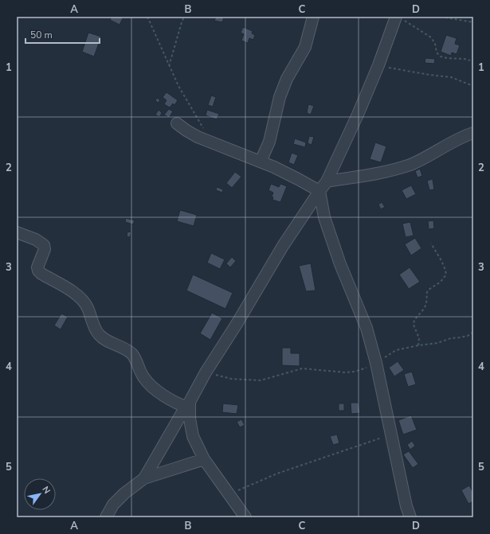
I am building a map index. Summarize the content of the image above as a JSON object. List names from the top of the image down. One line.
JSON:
{"scale_bar":"50 m","north":"top right","grid":{"columns":["A","B","C","D"],"rows":["1","2","3","4","5"]}}
